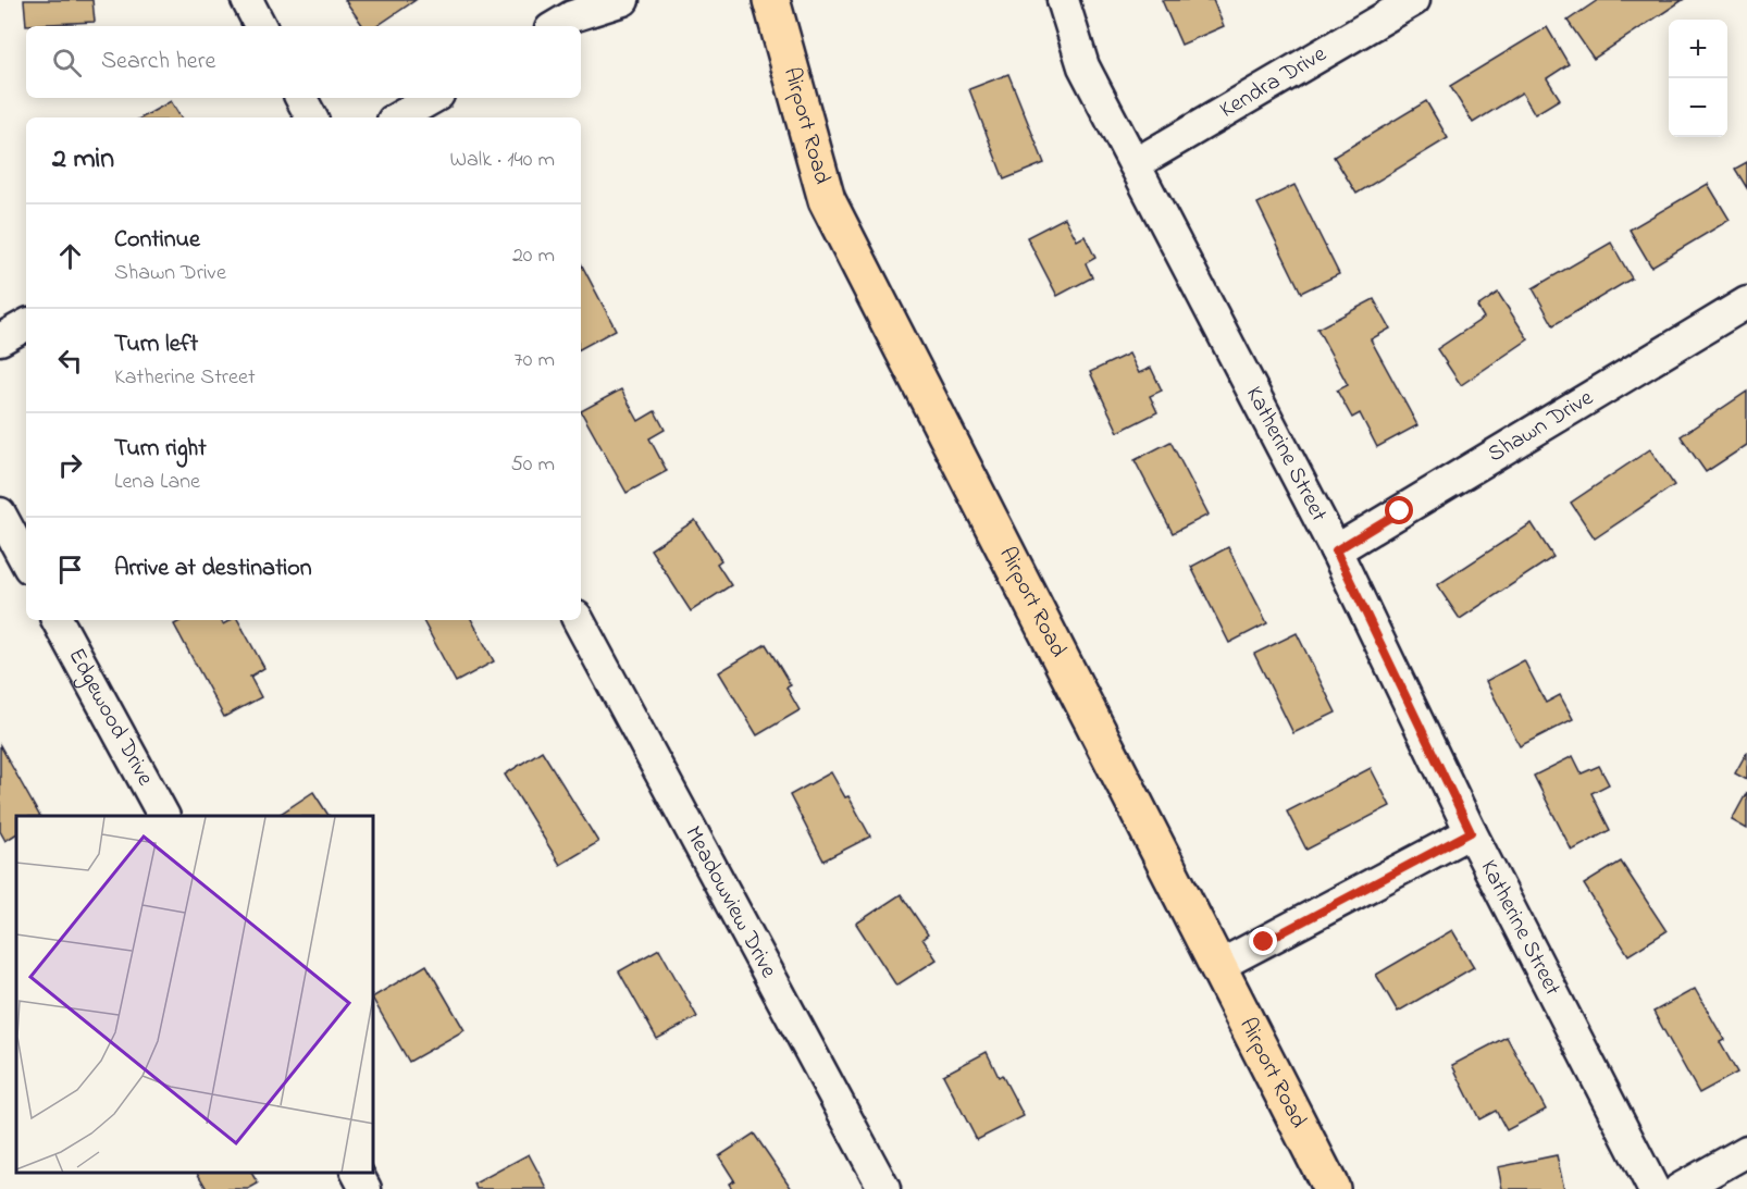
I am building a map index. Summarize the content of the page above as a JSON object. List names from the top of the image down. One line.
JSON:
{"streets":{"highway":["Airport Road"],"street":["Kendra Drive","Shawn Drive","Katherine Street","Edgewood Drive","Meadowview Drive"]},"crossings":[["Kendra Drive","Katherine Street"],["Shawn Drive","Katherine Street"]],"page":{"map_buttons":["+","−"],"search":"Search here","heading":["2 min","Walk · 140 m"],"list":[["Continue","Shawn Drive","20 m"],["Turn left","Katherine Street","70 m"],["Turn right","Lena Lane","50 m"],"Arrive at destination"]}}
